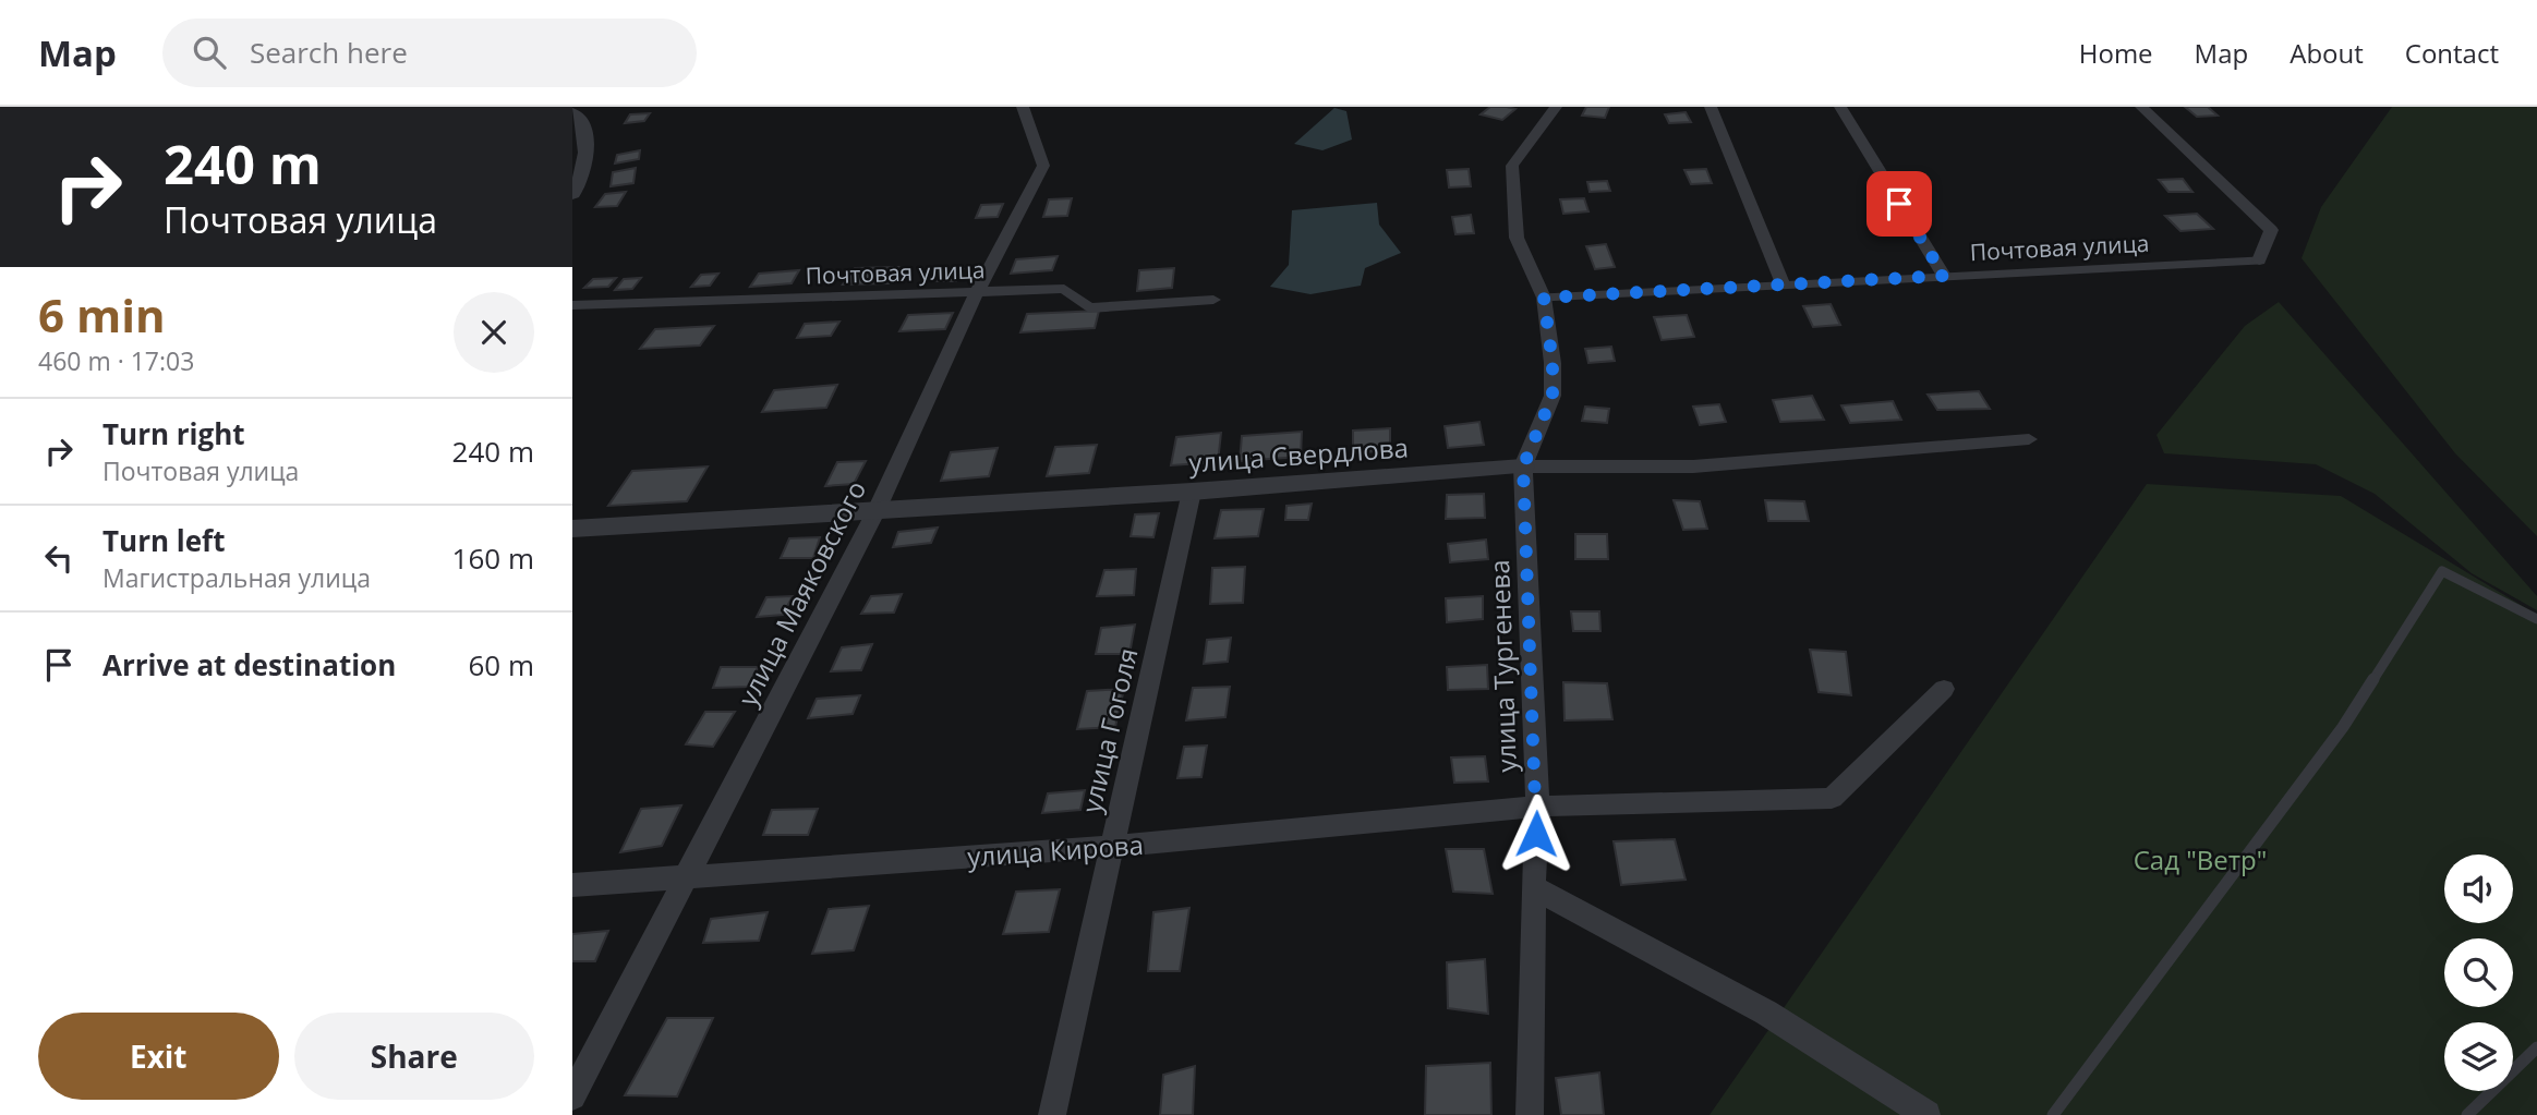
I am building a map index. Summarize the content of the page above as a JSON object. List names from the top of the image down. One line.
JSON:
{"streets":{"street":["Почтовая улица","улица Свердлова","улица Маяковского","улица Тургенева","улица Гоголя","улица Кирова"]},"crossings":[["Почтовая улица","улица Маяковского"],["Почтовая улица","улица Тургенева"],["улица Свердлова","улица Маяковского"],["улица Свердлова","улица Тургенева"],["улица Свердлова","улица Гоголя"],["улица Маяковского","улица Кирова"],["улица Тургенева","улица Кирова"],["улица Гоголя","улица Кирова"]],"parks":["Сад \"Ветр\""],"page":{"header":"Map","search":"Search here","nav":["Home","Map","About","Contact"],"turn":["240 m","Почтовая улица"],"heading":["6 min","460 m · 17:03"],"list":[{"name":"Turn right","note":"Почтовая улица","value":"240 m"},{"name":"Turn left","note":"Магистральная улица","value":"160 m"},{"name":"Arrive at destination","value":"60 m"}],"buttons":["Exit","Share"]}}
